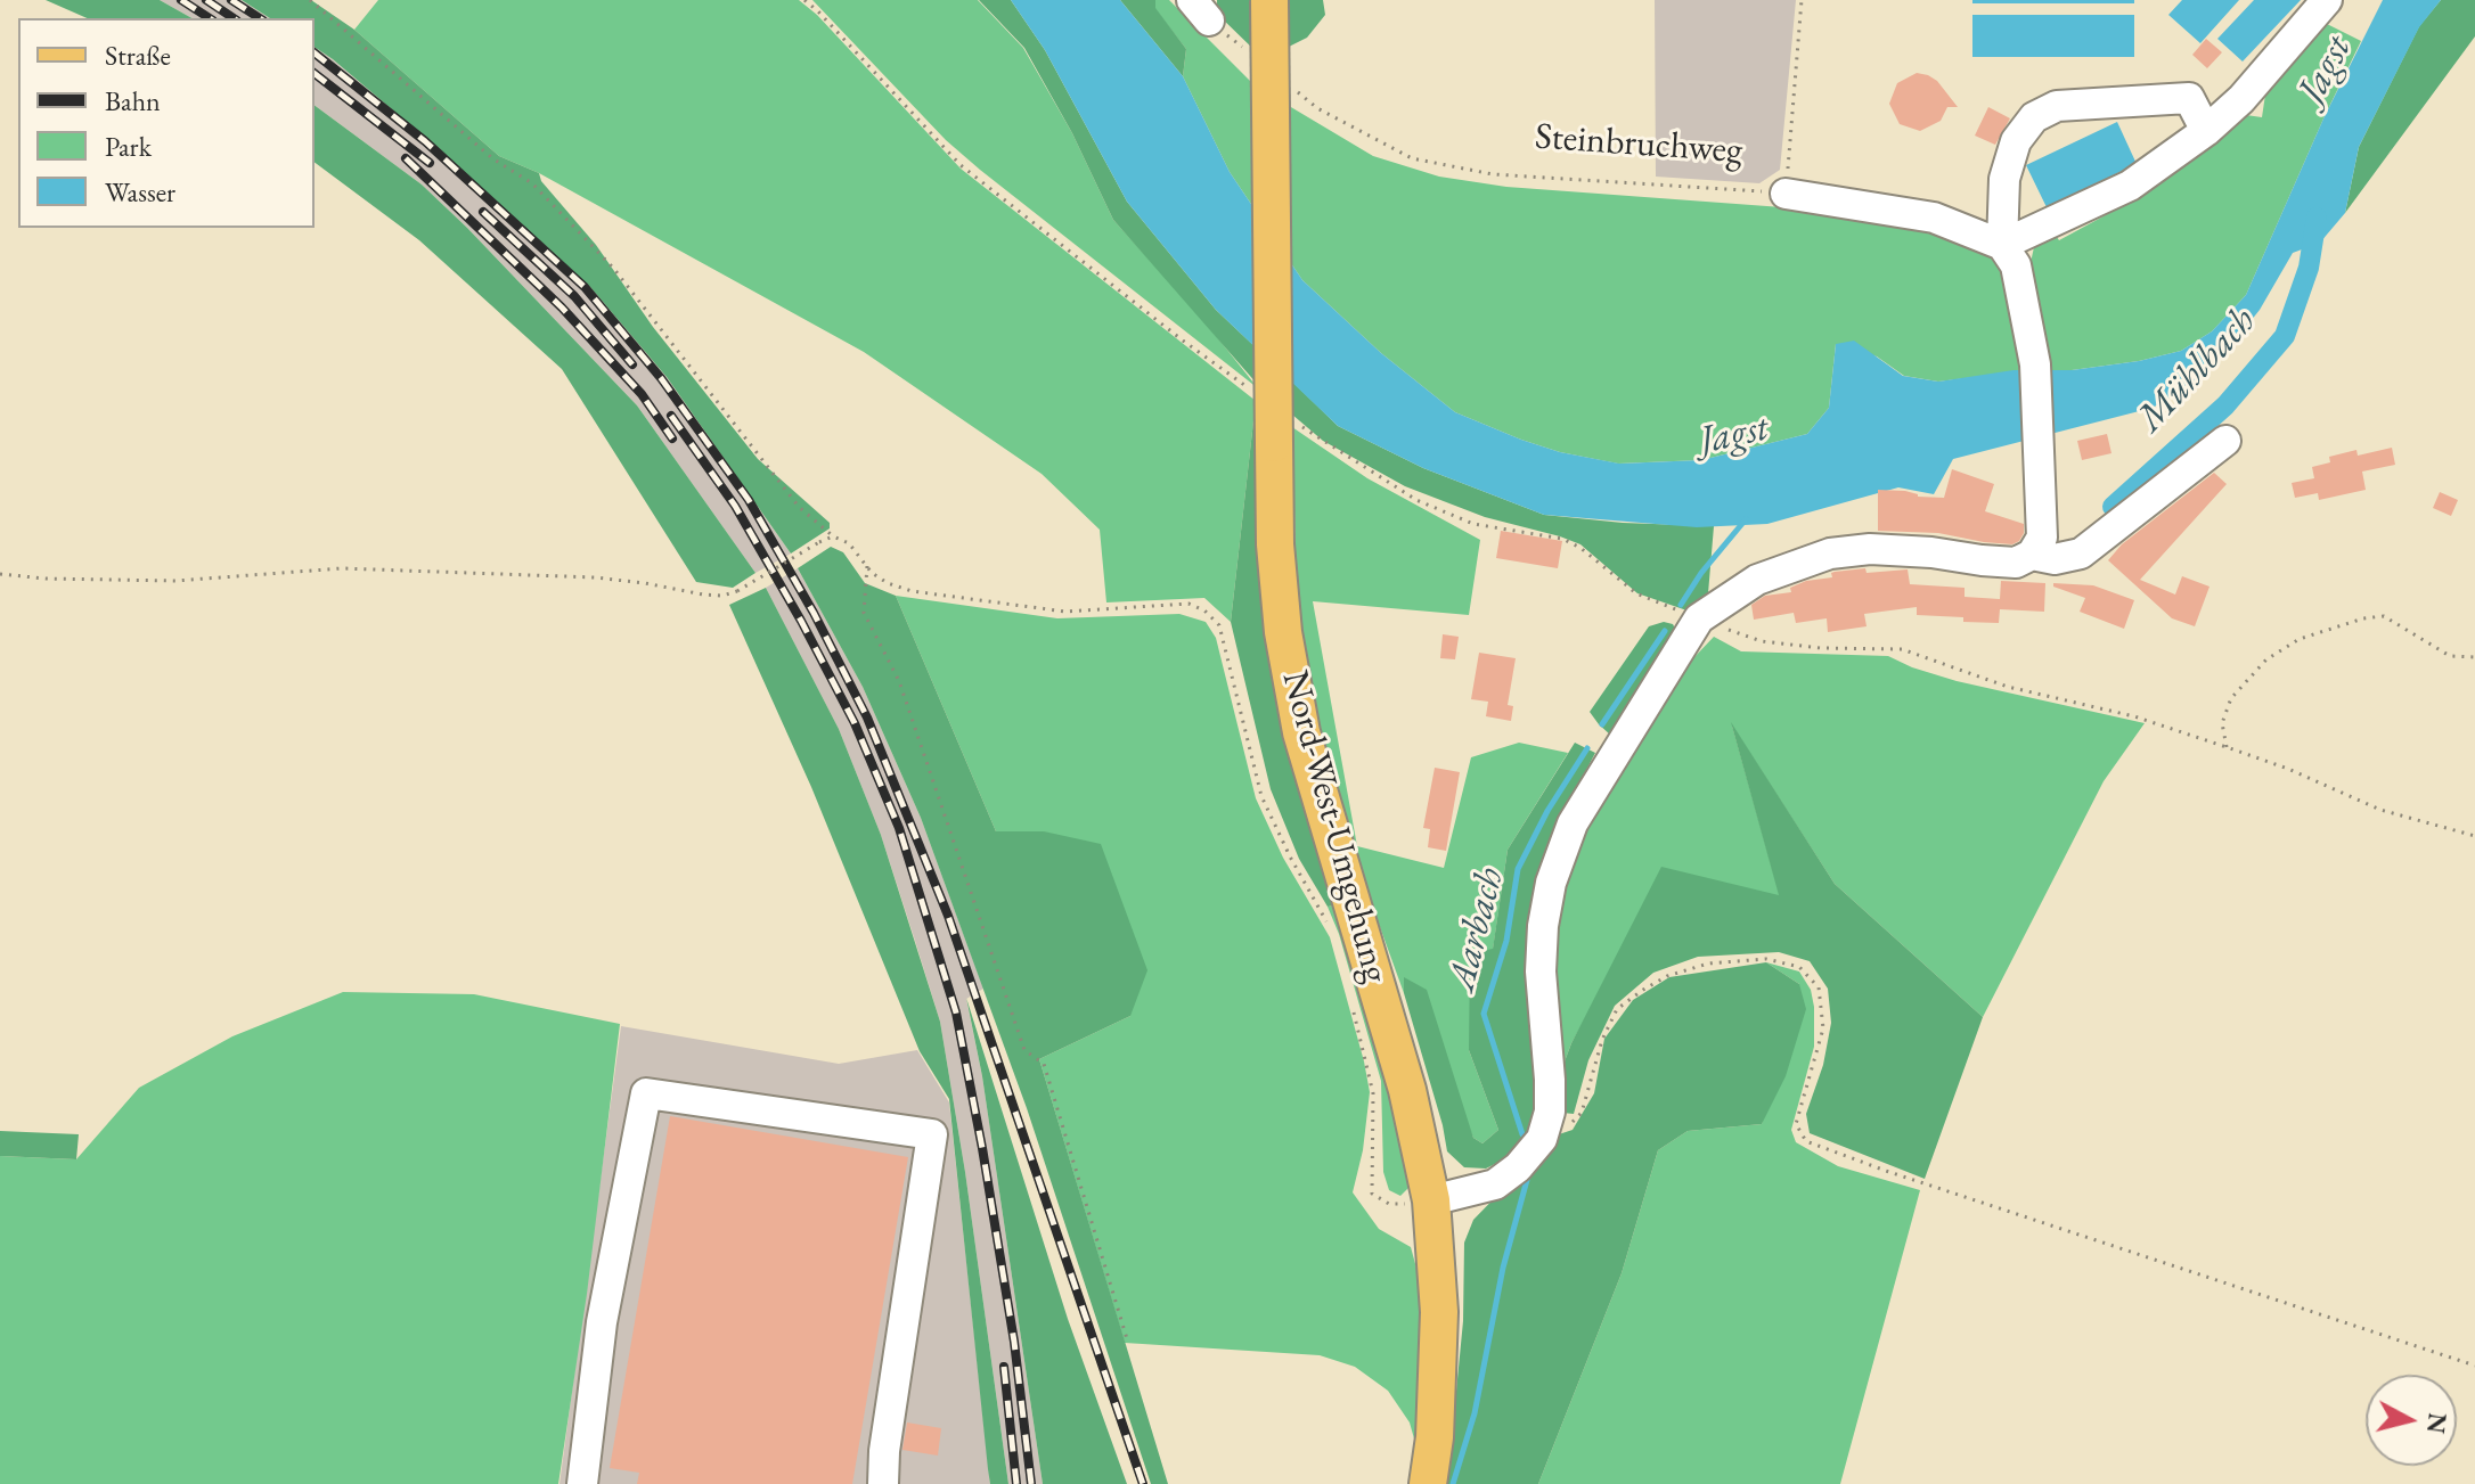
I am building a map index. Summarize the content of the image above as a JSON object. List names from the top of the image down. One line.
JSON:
{"streets":{"main road":["Nord-West-Umgehung"],"street":["Steinbruchweg"]},"water":["Jagst","Mühlbach","Aarbach"],"legend":["Straße","Bahn","Park","Wasser"],"north":"right"}
